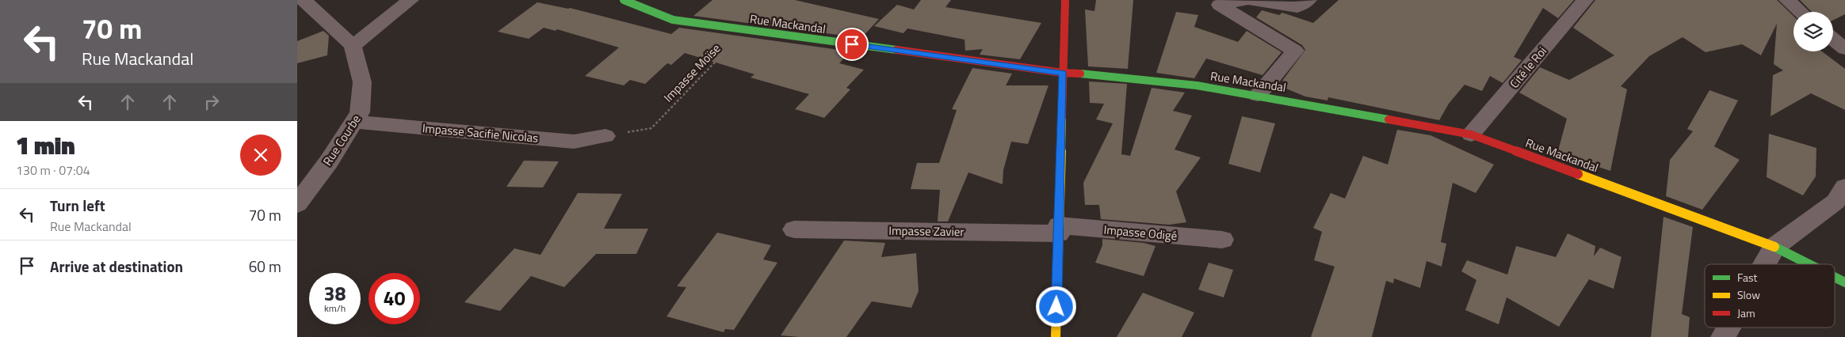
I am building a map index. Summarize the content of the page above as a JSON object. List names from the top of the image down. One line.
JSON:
{"streets":{"street":["Rue Mackandal","Cité le Roi","Impasse Sacifie Nicolas","Rue Courbe","Impasse Zavier","Impasse Odigé"],"path":["Impasse Moïse"]},"crossings":[["Rue Mackandal","Cité le Roi"],["Rue Mackandal","Impasse Moïse"],["Impasse Sacifie Nicolas","Rue Courbe"],["Impasse Zavier","Impasse Odigé"]],"legend":["Fast","Slow","Jam"],"page":{"turn":["70 m","Rue Mackandal"],"heading":["1 min","130 m · 07:04"],"list":[{"name":"Turn left","note":"Rue Mackandal","value":"70 m"},{"name":"Arrive at destination","value":"60 m"}],"speed":"38 km/h","limit":"40"}}
